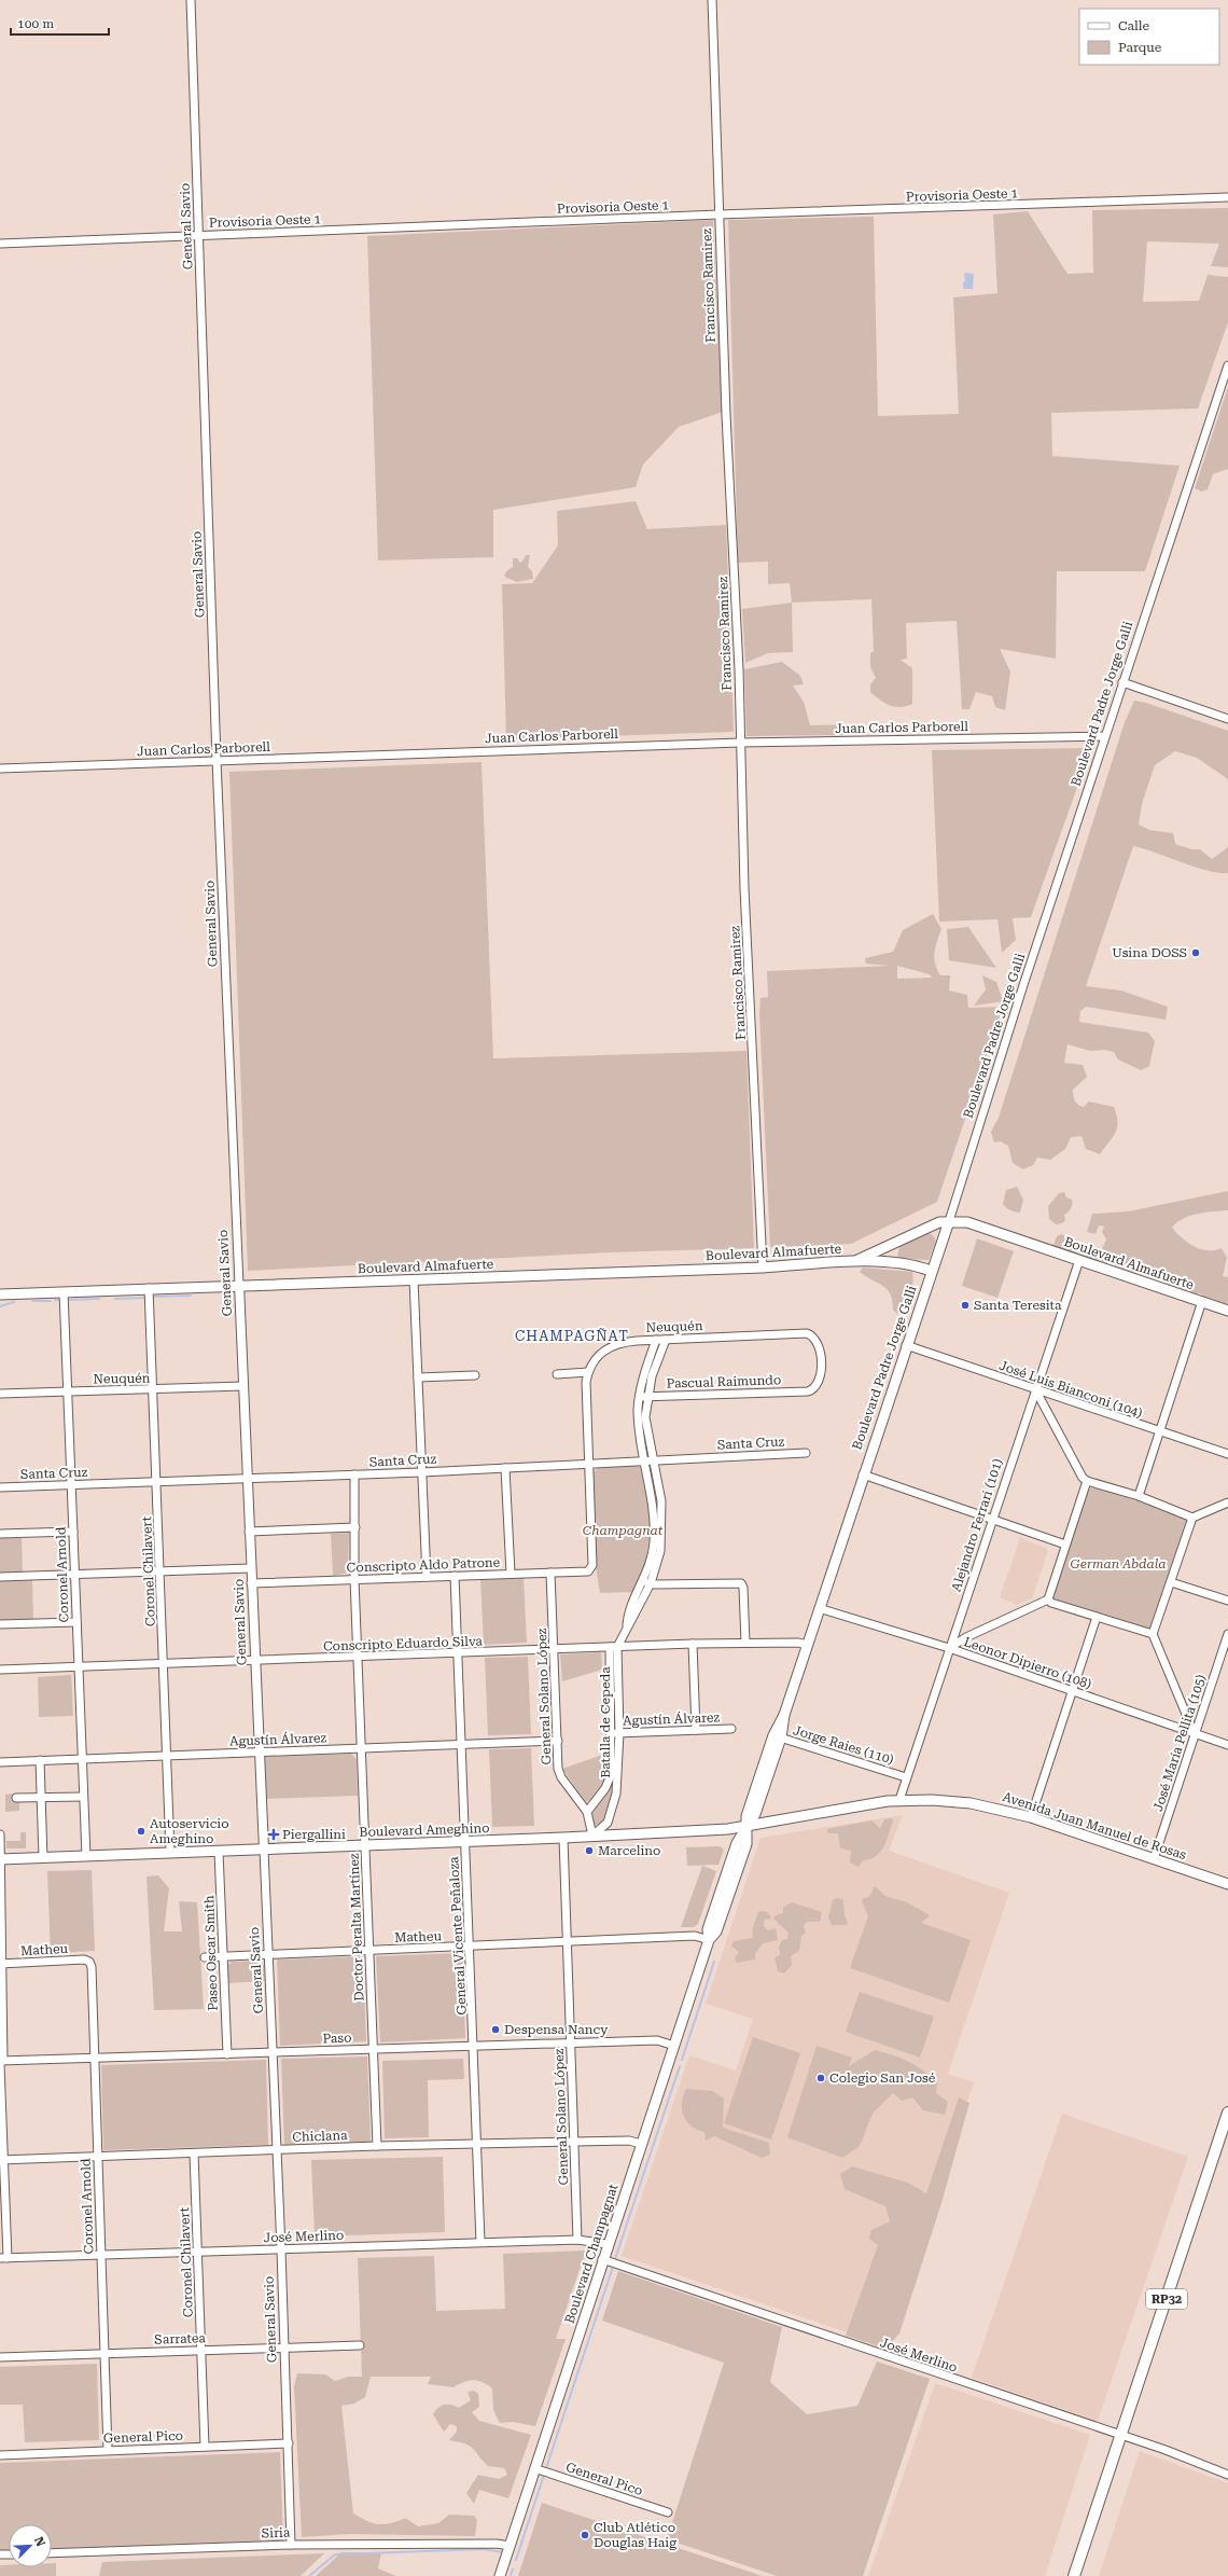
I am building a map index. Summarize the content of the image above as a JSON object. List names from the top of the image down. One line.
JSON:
{"streets":{"main road":["Boulevard Padre Jorge Galli","Boulevard Almafuerte","Avenida Juan Manuel de Rosas","Boulevard Ameghino","Boulevard Champagnat","RP32"],"street":["Provisoria Oeste 1","General Savio","Francisco Ramirez","Juan Carlos Parborell","Neuquén","Pascual Raimundo","José Luis Bianconi (104)","Santa Cruz","Alejandro Ferrari (101)","Conscripto Aldo Patrone","Coronel Chilavert","Coronel Arnold","Conscripto Eduardo Silva","Leonor Dipierro (108)","General Solano López","Agustín Álvarez","Batalla de Cepeda","José María Pellita (105)","Jorge Raies (110)","Doctor Peralta Martínez","General Vicente Peñaloza","Matheu","Paseo Oscar Smith","Paso","Chiclana","José Merlino","Sarratea","General Pico","Siria"]},"crossings":[["Provisoria Oeste 1","General Savio"],["Provisoria Oeste 1","Francisco Ramirez"],["General Savio","Juan Carlos Parborell"],["General Savio","Boulevard Almafuerte"],["General Savio","Neuquén"],["General Savio","Santa Cruz"],["General Savio","Conscripto Aldo Patrone"],["General Savio","Conscripto Eduardo Silva"],["General Savio","Agustín Álvarez"],["General Savio","Boulevard Ameghino"],["General Savio","Matheu"],["General Savio","Paso"],["General Savio","Chiclana"],["General Savio","José Merlino"],["General Savio","Sarratea"],["General Savio","General Pico"],["General Savio","Siria"],["Francisco Ramirez","Juan Carlos Parborell"],["Francisco Ramirez","Boulevard Almafuerte"],["Boulevard Padre Jorge Galli","Juan Carlos Parborell"],["Boulevard Padre Jorge Galli","Boulevard Almafuerte"],["Boulevard Padre Jorge Galli","José Luis Bianconi (104)"],["Boulevard Padre Jorge Galli","Conscripto Eduardo Silva"],["Boulevard Padre Jorge Galli","Leonor Dipierro (108)"],["Boulevard Padre Jorge Galli","Jorge Raies (110)"],["Boulevard Padre Jorge Galli","Avenida Juan Manuel de Rosas"],["Boulevard Padre Jorge Galli","Boulevard Ameghino"],["Boulevard Padre Jorge Galli","Boulevard Champagnat"],["Boulevard Almafuerte","Alejandro Ferrari (101)"],["Boulevard Almafuerte","Coronel Chilavert"],["Boulevard Almafuerte","Coronel Arnold"],["Neuquén","Pascual Raimundo"],["Neuquén","Coronel Chilavert"],["Neuquén","Coronel Arnold"],["José Luis Bianconi (104)","Alejandro Ferrari (101)"],["Santa Cruz","Conscripto Aldo Patrone"],["Santa Cruz","Coronel Chilavert"],["Santa Cruz","Coronel Arnold"],["Santa Cruz","Doctor Peralta Martínez"],["Alejandro Ferrari (101)","Leonor Dipierro (108)"],["Alejandro Ferrari (101)","Jorge Raies (110)"],["Alejandro Ferrari (101)","Avenida Juan Manuel de Rosas"],["Conscripto Aldo Patrone","General Solano López"],["Conscripto Aldo Patrone","Doctor Peralta Martínez"],["Conscripto Aldo Patrone","General Vicente Peñaloza"],["Coronel Chilavert","Conscripto Eduardo Silva"],["Coronel Chilavert","Agustín Álvarez"],["Coronel Chilavert","Boulevard Ameghino"],["Coronel Chilavert","Chiclana"],["Coronel Chilavert","José Merlino"],["Coronel Chilavert","Sarratea"],["Coronel Chilavert","General Pico"],["Coronel Arnold","Conscripto Eduardo Silva"],["Coronel Arnold","Agustín Álvarez"],["Coronel Arnold","Boulevard Ameghino"],["Coronel Arnold","Matheu"],["Coronel Arnold","Paso"],["Coronel Arnold","Chiclana"],["Coronel Arnold","José Merlino"],["Coronel Arnold","Sarratea"],["Coronel Arnold","General Pico"],["Conscripto Eduardo Silva","General Solano López"],["Conscripto Eduardo Silva","Batalla de Cepeda"],["Conscripto Eduardo Silva","Doctor Peralta Martínez"],["Conscripto Eduardo Silva","General Vicente Peñaloza"],["Leonor Dipierro (108)","José María Pellita (105)"],["General Solano López","Agustín Álvarez"],["General Solano López","Batalla de Cepeda"],["General Solano López","Boulevard Ameghino"],["General Solano López","Matheu"],["General Solano López","Paso"],["General Solano López","Chiclana"],["General Solano López","José Merlino"],["Agustín Álvarez","Batalla de Cepeda"],["Agustín Álvarez","Doctor Peralta Martínez"],["Agustín Álvarez","General Vicente Peñaloza"],["Batalla de Cepeda","Boulevard Ameghino"],["José María Pellita (105)","Avenida Juan Manuel de Rosas"],["Avenida Juan Manuel de Rosas","Boulevard Ameghino"],["Avenida Juan Manuel de Rosas","Boulevard Champagnat"],["Boulevard Ameghino","Doctor Peralta Martínez"],["Boulevard Ameghino","General Vicente Peñaloza"],["Boulevard Ameghino","Paseo Oscar Smith"],["Boulevard Ameghino","Boulevard Champagnat"],["Doctor Peralta Martínez","Matheu"],["Doctor Peralta Martínez","Paso"],["Doctor Peralta Martínez","Chiclana"],["General Vicente Peñaloza","Matheu"],["General Vicente Peñaloza","Paso"],["General Vicente Peñaloza","Chiclana"],["General Vicente Peñaloza","José Merlino"],["Matheu","Paseo Oscar Smith"],["Matheu","Boulevard Champagnat"],["Paseo Oscar Smith","Paso"],["Paso","Boulevard Champagnat"],["Chiclana","Boulevard Champagnat"],["José Merlino","Boulevard Champagnat"],["José Merlino","RP32"],["Boulevard Champagnat","General Pico"],["Boulevard Champagnat","Siria"]],"districts":["CHAMPAGÑAT"],"parks":["Champagnat","German Abdala"],"places":{"other":["Usina DOSS","Santa Teresita","Autoservicio Ameghino","Marcelino","Despensa Nancy","Colegio San José","Club Atlético Douglas Haig"],"health":["Piergallini"]},"legend":["Calle","Parque"],"scale_bar":"100 m","north":"top right"}
